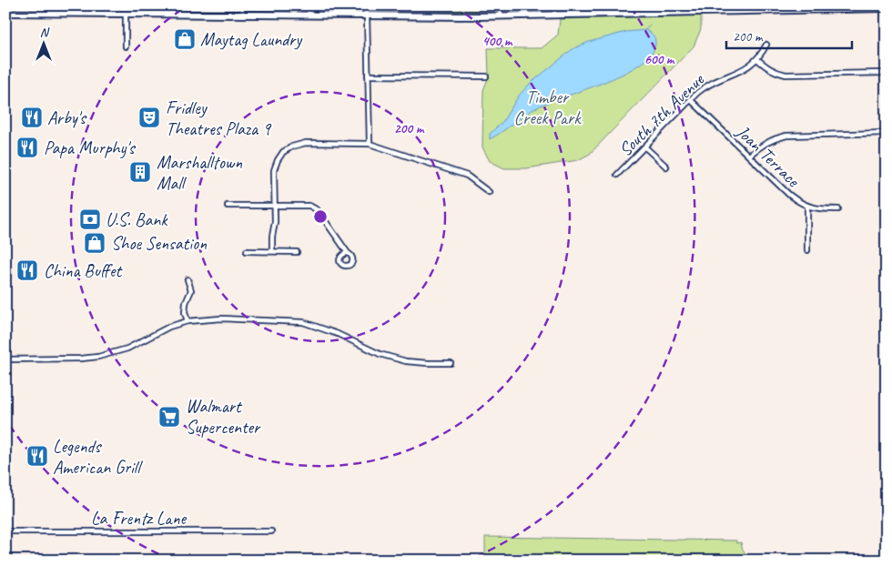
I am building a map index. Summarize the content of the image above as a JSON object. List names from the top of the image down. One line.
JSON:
{"streets":{"street":["South 7th Avenue","Joan Terrace","La Frentz Lane"]},"crossings":[["South 7th Avenue","Joan Terrace"]],"parks":["Timber Creek Park"],"places":{"shop":["Maytag Laundry","Shoe Sensation"],"restaurant":["Arby's","Papa Murphy's","China Buffet","Legends American Grill"],"theatre":["Fridley Theatres Plaza 9"],"building":["Marshalltown Mall"],"bank":["U.S. Bank"],"supermarket":["Walmart Supercenter"]},"scale_bar":"200 m","north":"top","rings":["400 m","600 m","200 m"]}
